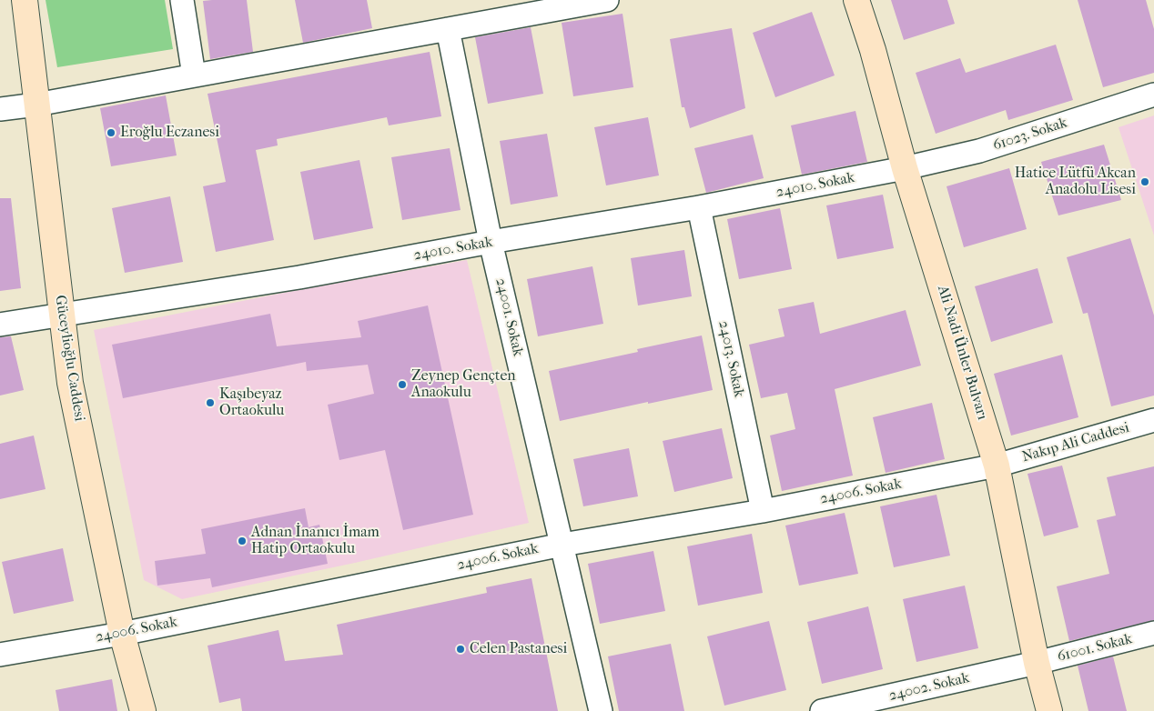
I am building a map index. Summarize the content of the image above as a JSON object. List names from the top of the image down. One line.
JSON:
{"streets":{"street":["61023. Sokak","24010. Sokak","24001. Sokak","Ali Nadi Ünler Bulvarı","Güceylioğlu Caddesi","24013. Sokak","Nakıp Ali Caddesi","24006. Sokak","61001. Sokak","24002. Sokak"]},"crossings":[["61023. Sokak","24010. Sokak"],["61023. Sokak","Ali Nadi Ünler Bulvarı"],["24010. Sokak","24001. Sokak"],["24010. Sokak","Ali Nadi Ünler Bulvarı"],["24010. Sokak","Güceylioğlu Caddesi"],["24010. Sokak","24013. Sokak"],["24001. Sokak","24006. Sokak"],["Ali Nadi Ünler Bulvarı","Nakıp Ali Caddesi"],["Ali Nadi Ünler Bulvarı","24006. Sokak"],["Ali Nadi Ünler Bulvarı","61001. Sokak"],["Ali Nadi Ünler Bulvarı","24002. Sokak"],["Güceylioğlu Caddesi","24006. Sokak"],["24013. Sokak","24006. Sokak"],["Nakıp Ali Caddesi","24006. Sokak"],["61001. Sokak","24002. Sokak"]],"places":["Eroğlu Eczanesi","Hatice Lütfü Akcan Anadolu Lisesi","Zeynep Gençten Anaokulu","Kaşıbeyaz Ortaokulu","Adnan İnanıcı İmam Hatip Ortaokulu","Celen Pastanesi"]}
